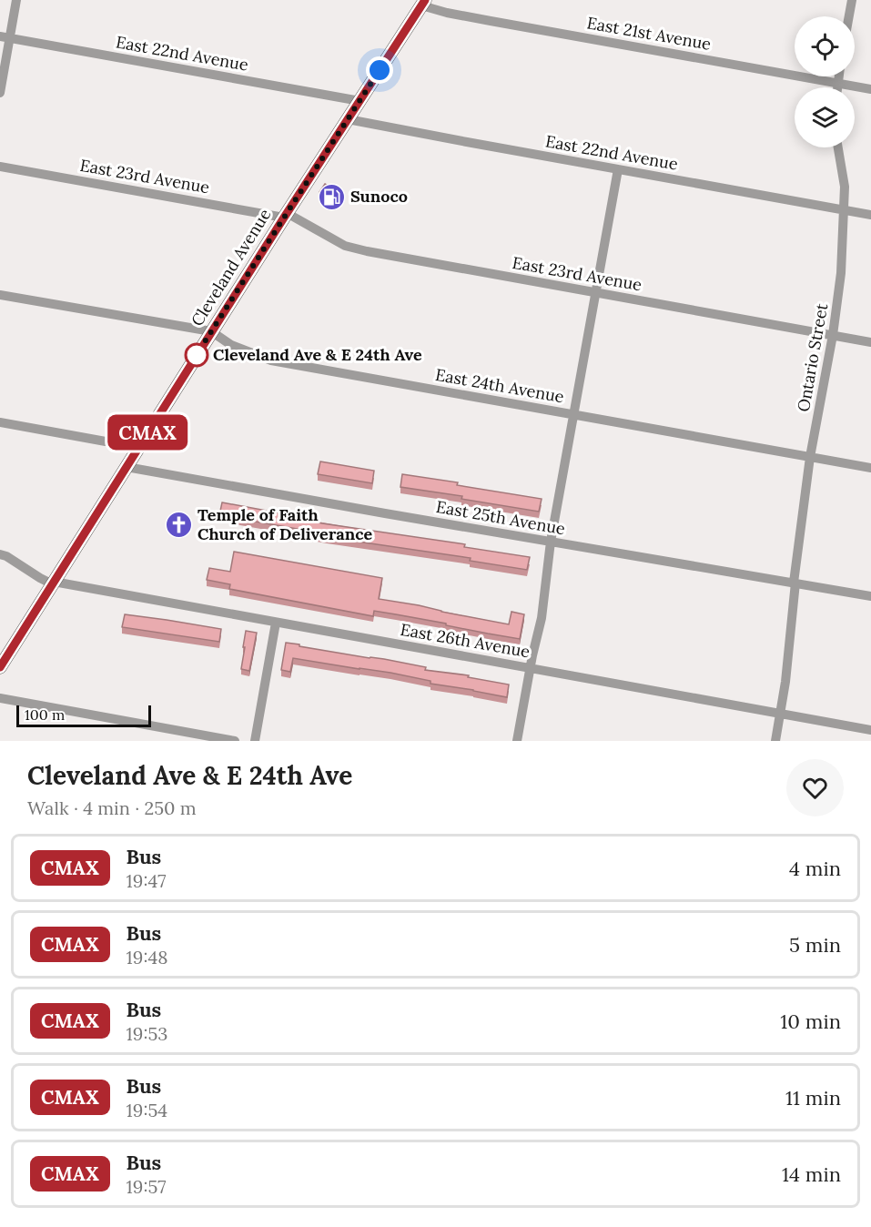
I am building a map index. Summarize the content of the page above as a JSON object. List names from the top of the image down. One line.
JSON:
{"streets":{"main road":["Cleveland Avenue"],"street":["East 21st Avenue","East 22nd Avenue","East 23rd Avenue","Ontario Street","East 24th Avenue","East 25th Avenue","East 26th Avenue"]},"crossings":[["East 21st Avenue","Cleveland Avenue"],["East 22nd Avenue","Cleveland Avenue"],["East 22nd Avenue","Ontario Street"],["East 23rd Avenue","Cleveland Avenue"],["East 23rd Avenue","Ontario Street"],["Cleveland Avenue","East 24th Avenue"],["Cleveland Avenue","East 25th Avenue"],["Cleveland Avenue","East 26th Avenue"],["Ontario Street","East 24th Avenue"],["Ontario Street","East 25th Avenue"],["Ontario Street","East 26th Avenue"]],"places":{"fuel station":["Sunoco"],"other":["Cleveland Ave & E 24th Ave"],"church":["Temple of Faith Church of Deliverance"]},"lines":["bus line CMAX"],"scale_bar":"100 m","page":{"on_map":"CMAX","scale":"100 m","heading":["Cleveland Ave & E 24th Ave","Walk · 4 min · 250 m"],"list":[{"mark":"CMAX","name":"Bus","note":"19:47","value":"4 min"},{"mark":"CMAX","name":"Bus","note":"19:48","value":"5 min"},{"mark":"CMAX","name":"Bus","note":"19:53","value":"10 min"},{"mark":"CMAX","name":"Bus","note":"19:54","value":"11 min"},{"mark":"CMAX","name":"Bus","note":"19:57","value":"14 min"}]}}
